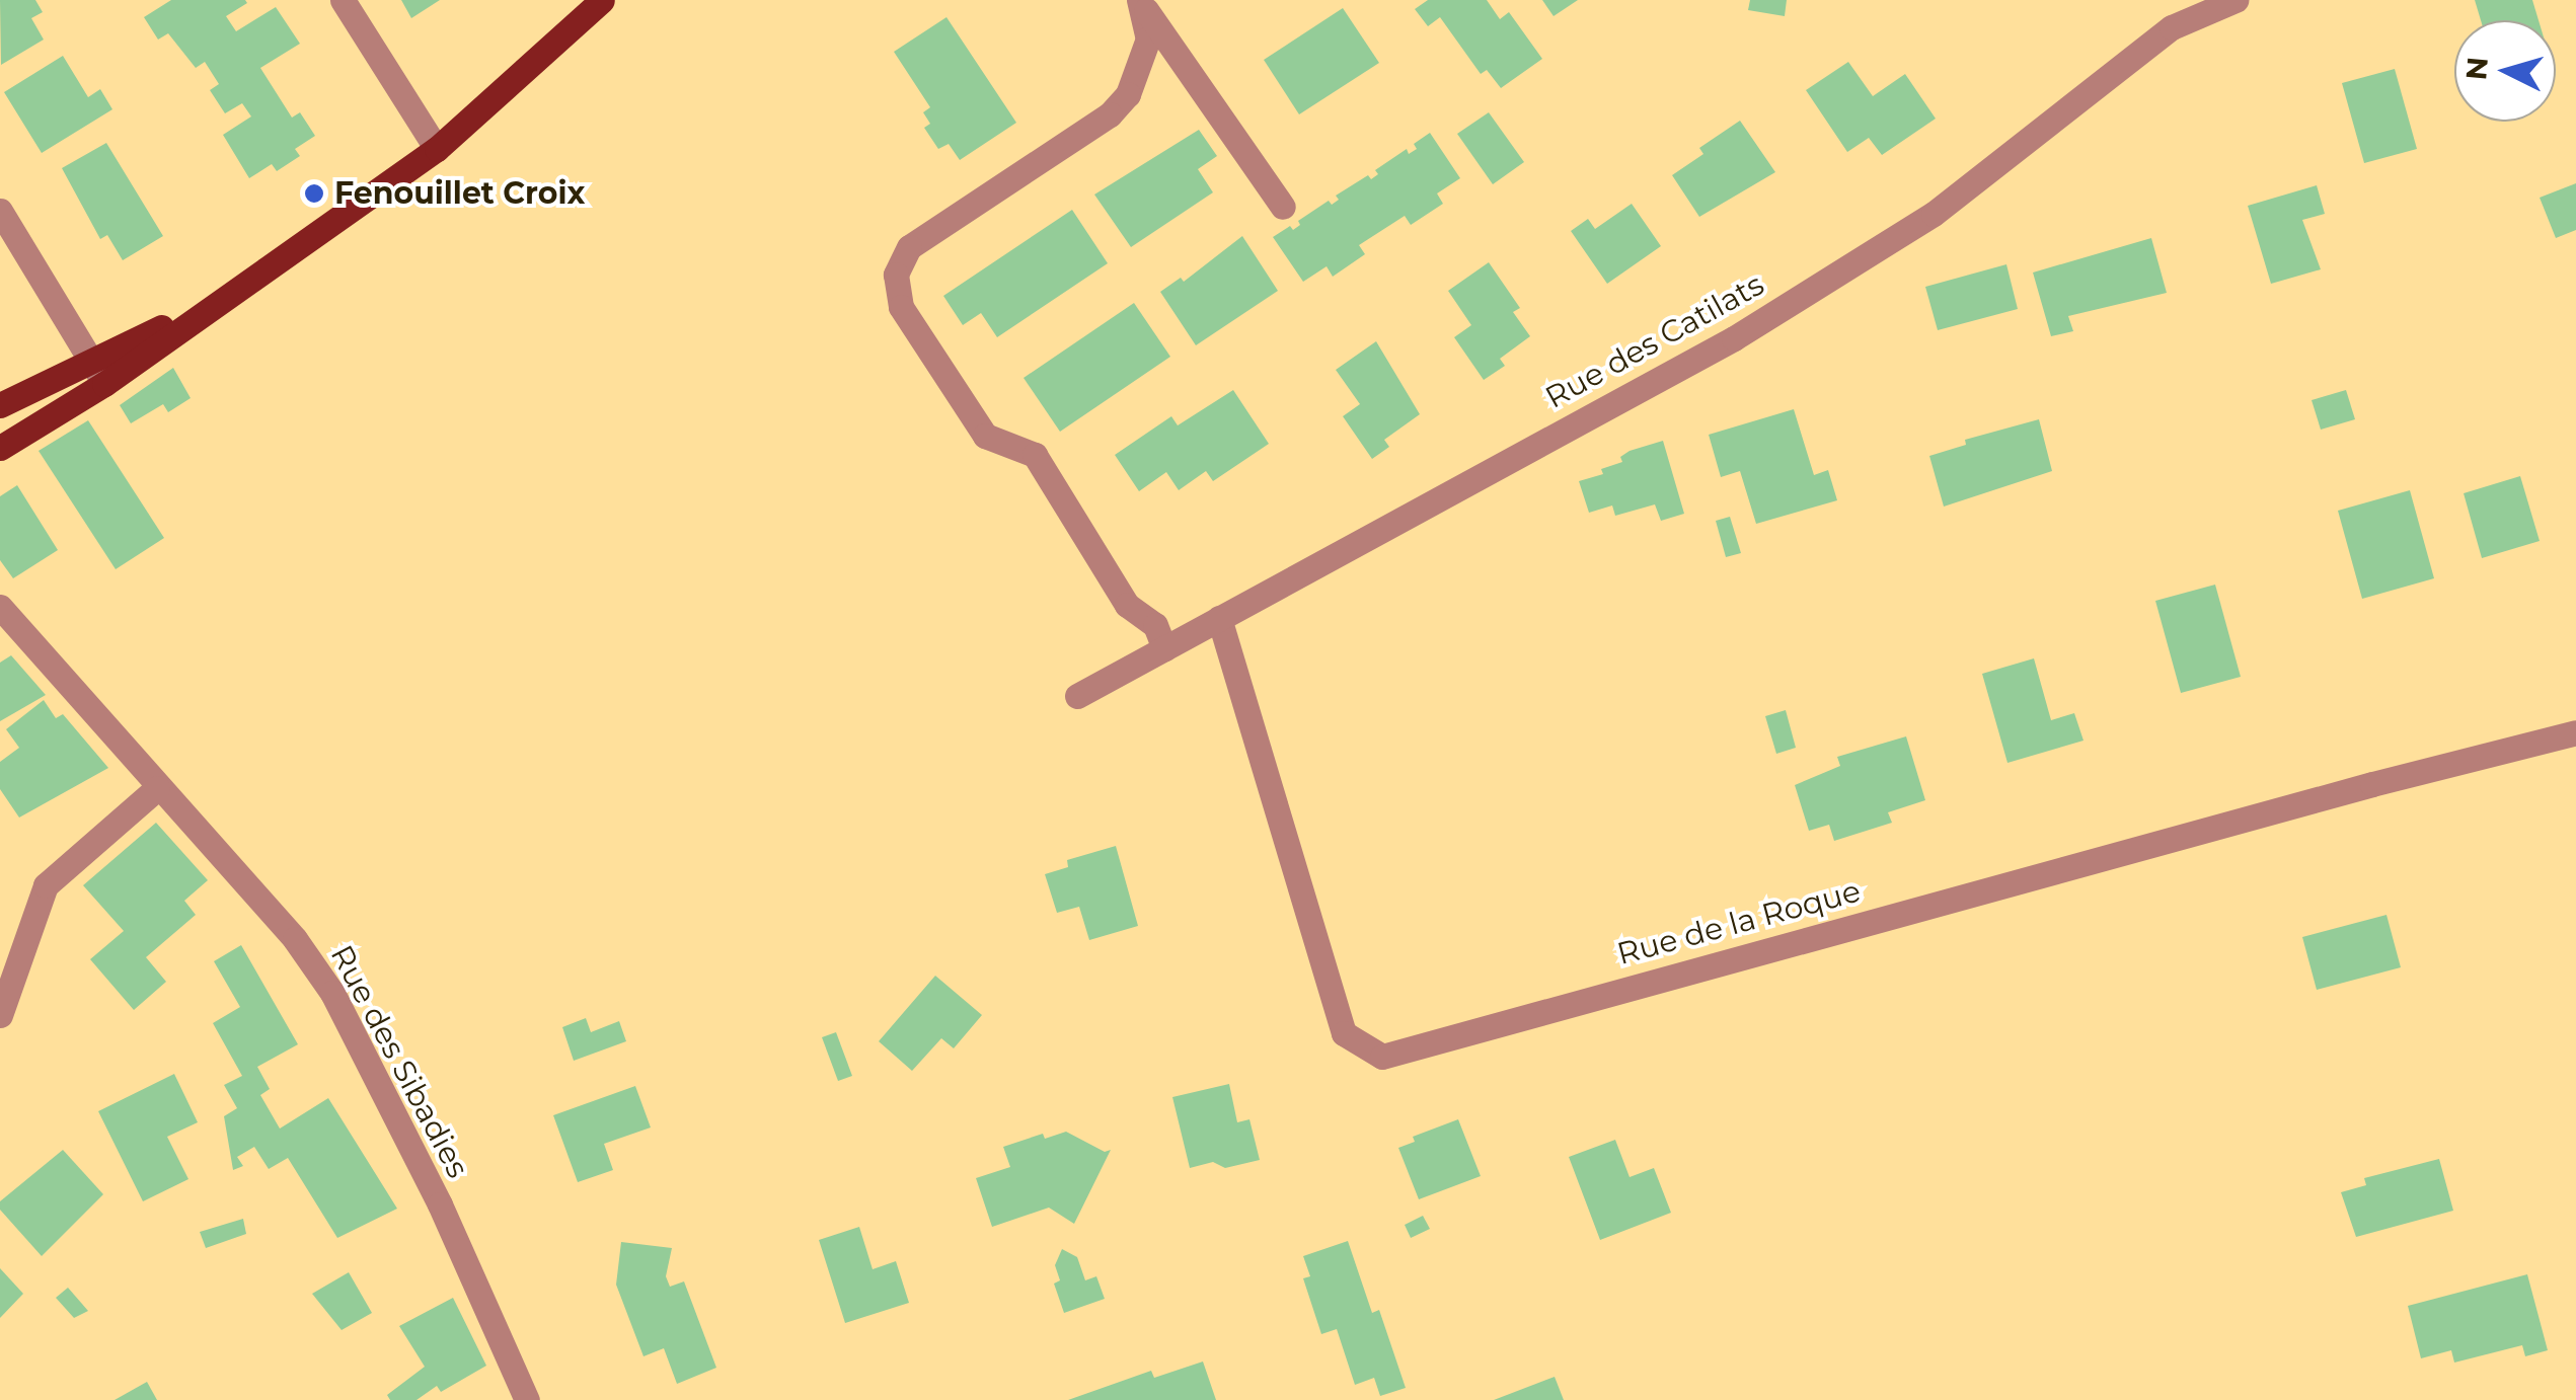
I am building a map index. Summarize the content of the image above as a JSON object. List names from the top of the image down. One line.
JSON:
{"streets":{"street":["Rue des Catilats","Rue de la Roque","Rue des Sibadies"]},"crossings":[["Rue des Catilats","Rue de la Roque"]],"places":["Fenouillet Croix"],"north":"left"}
